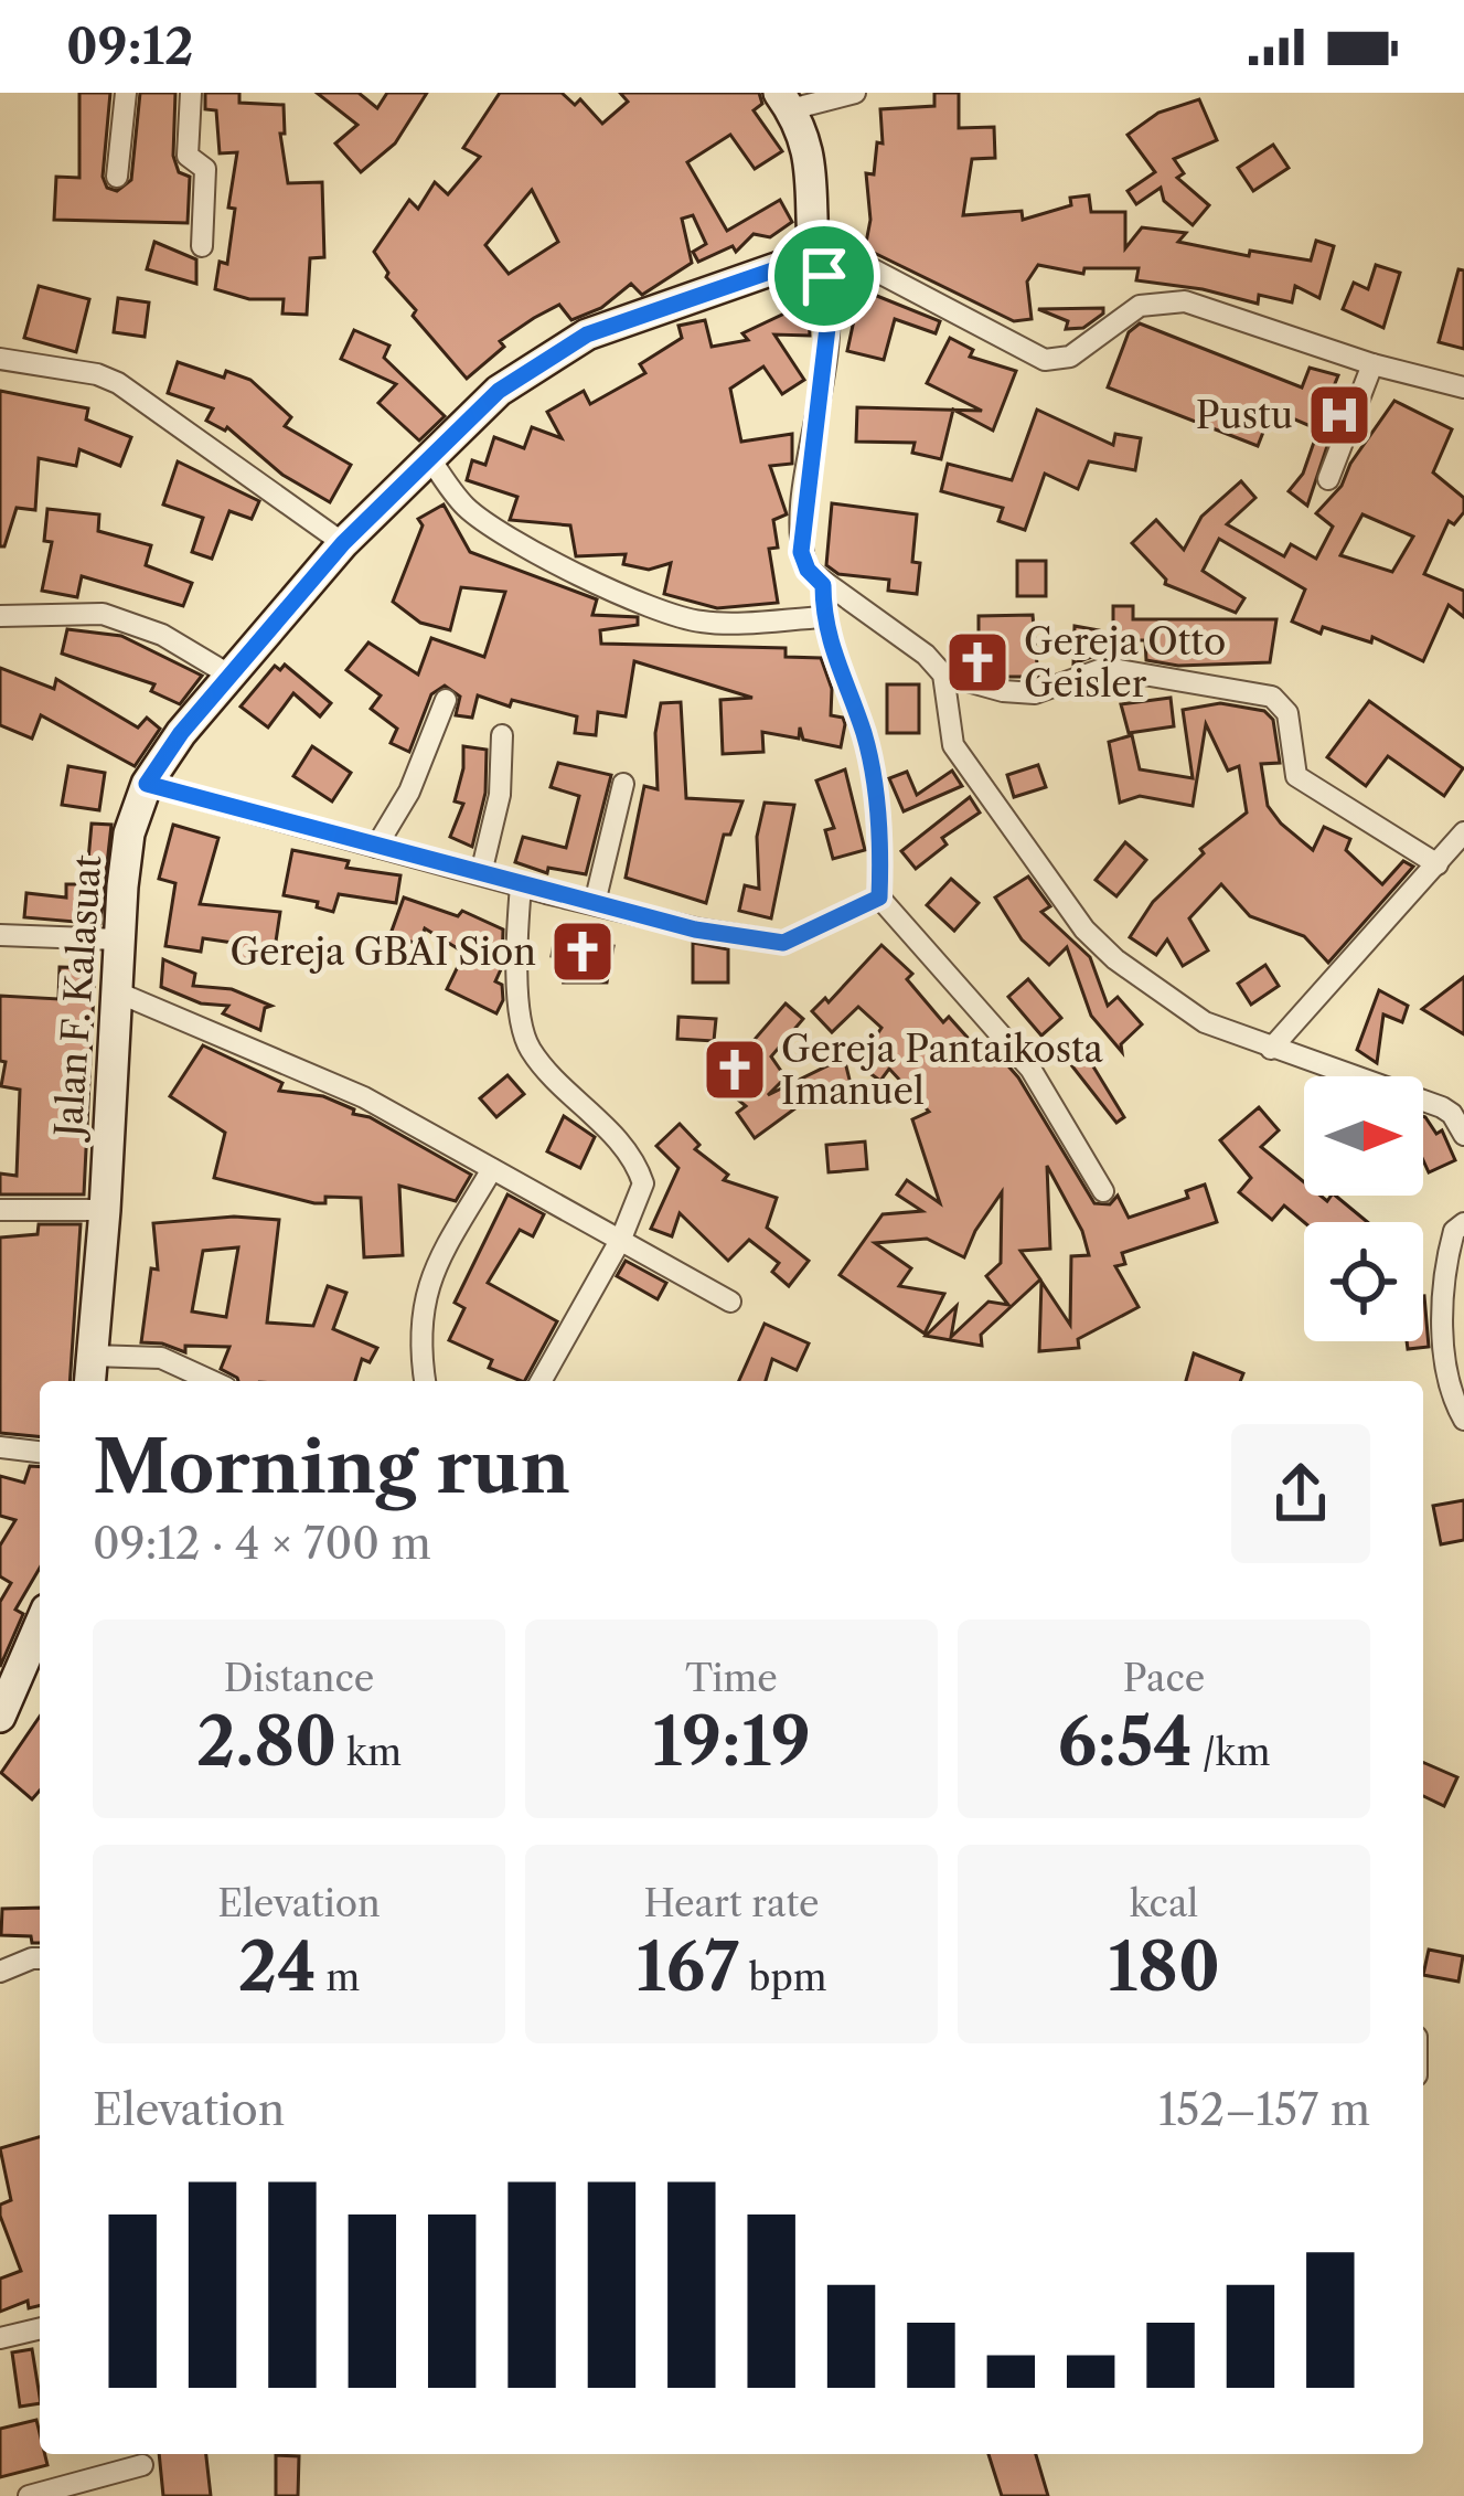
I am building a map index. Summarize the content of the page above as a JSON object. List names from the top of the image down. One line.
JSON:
{"streets":{"street":["Jalan F. Kalasuat"]},"places":{"hospital":["Pustu"],"church":["Gereja Otto Geisler","Gereja GBAI Sion","Gereja Pantaikosta Imanuel"]},"north":"right","page":{"status":"09:12","heading":["Morning run","09:12 · 4 × 700 m"],"stats":[["Distance","2.80 km"],["Time","19:19"],["Pace","6:54 /km"],["Elevation","24 m"],["Heart rate","167 bpm"],["kcal","180"]],"chart":["Elevation","152–157 m"]}}
